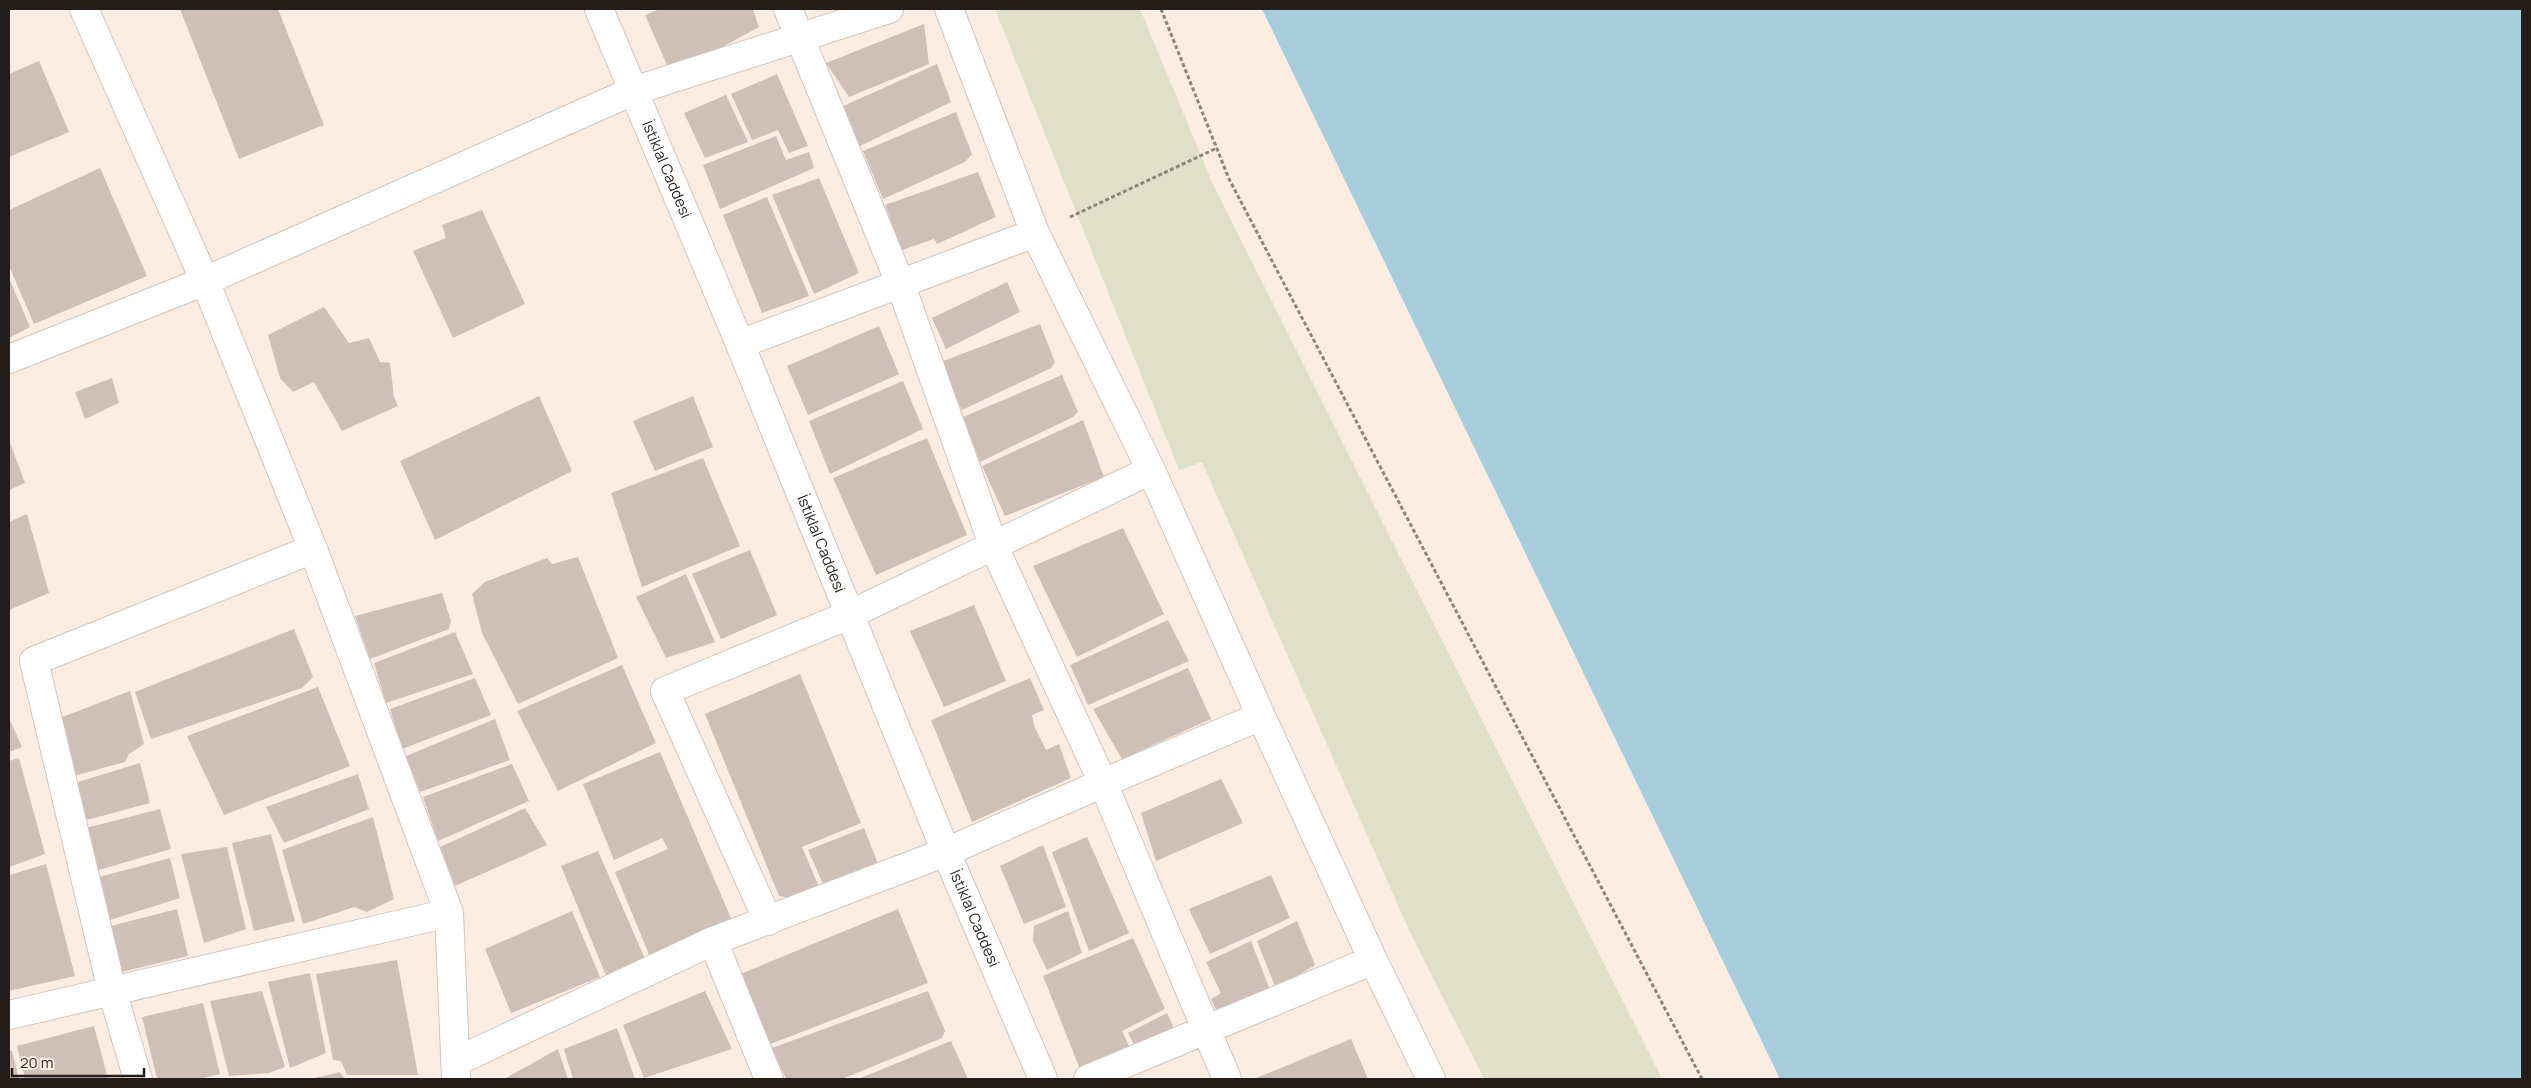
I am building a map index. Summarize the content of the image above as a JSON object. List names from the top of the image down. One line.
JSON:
{"streets":{"street":["İstiklal Caddesi"]},"scale_bar":"20 m"}
